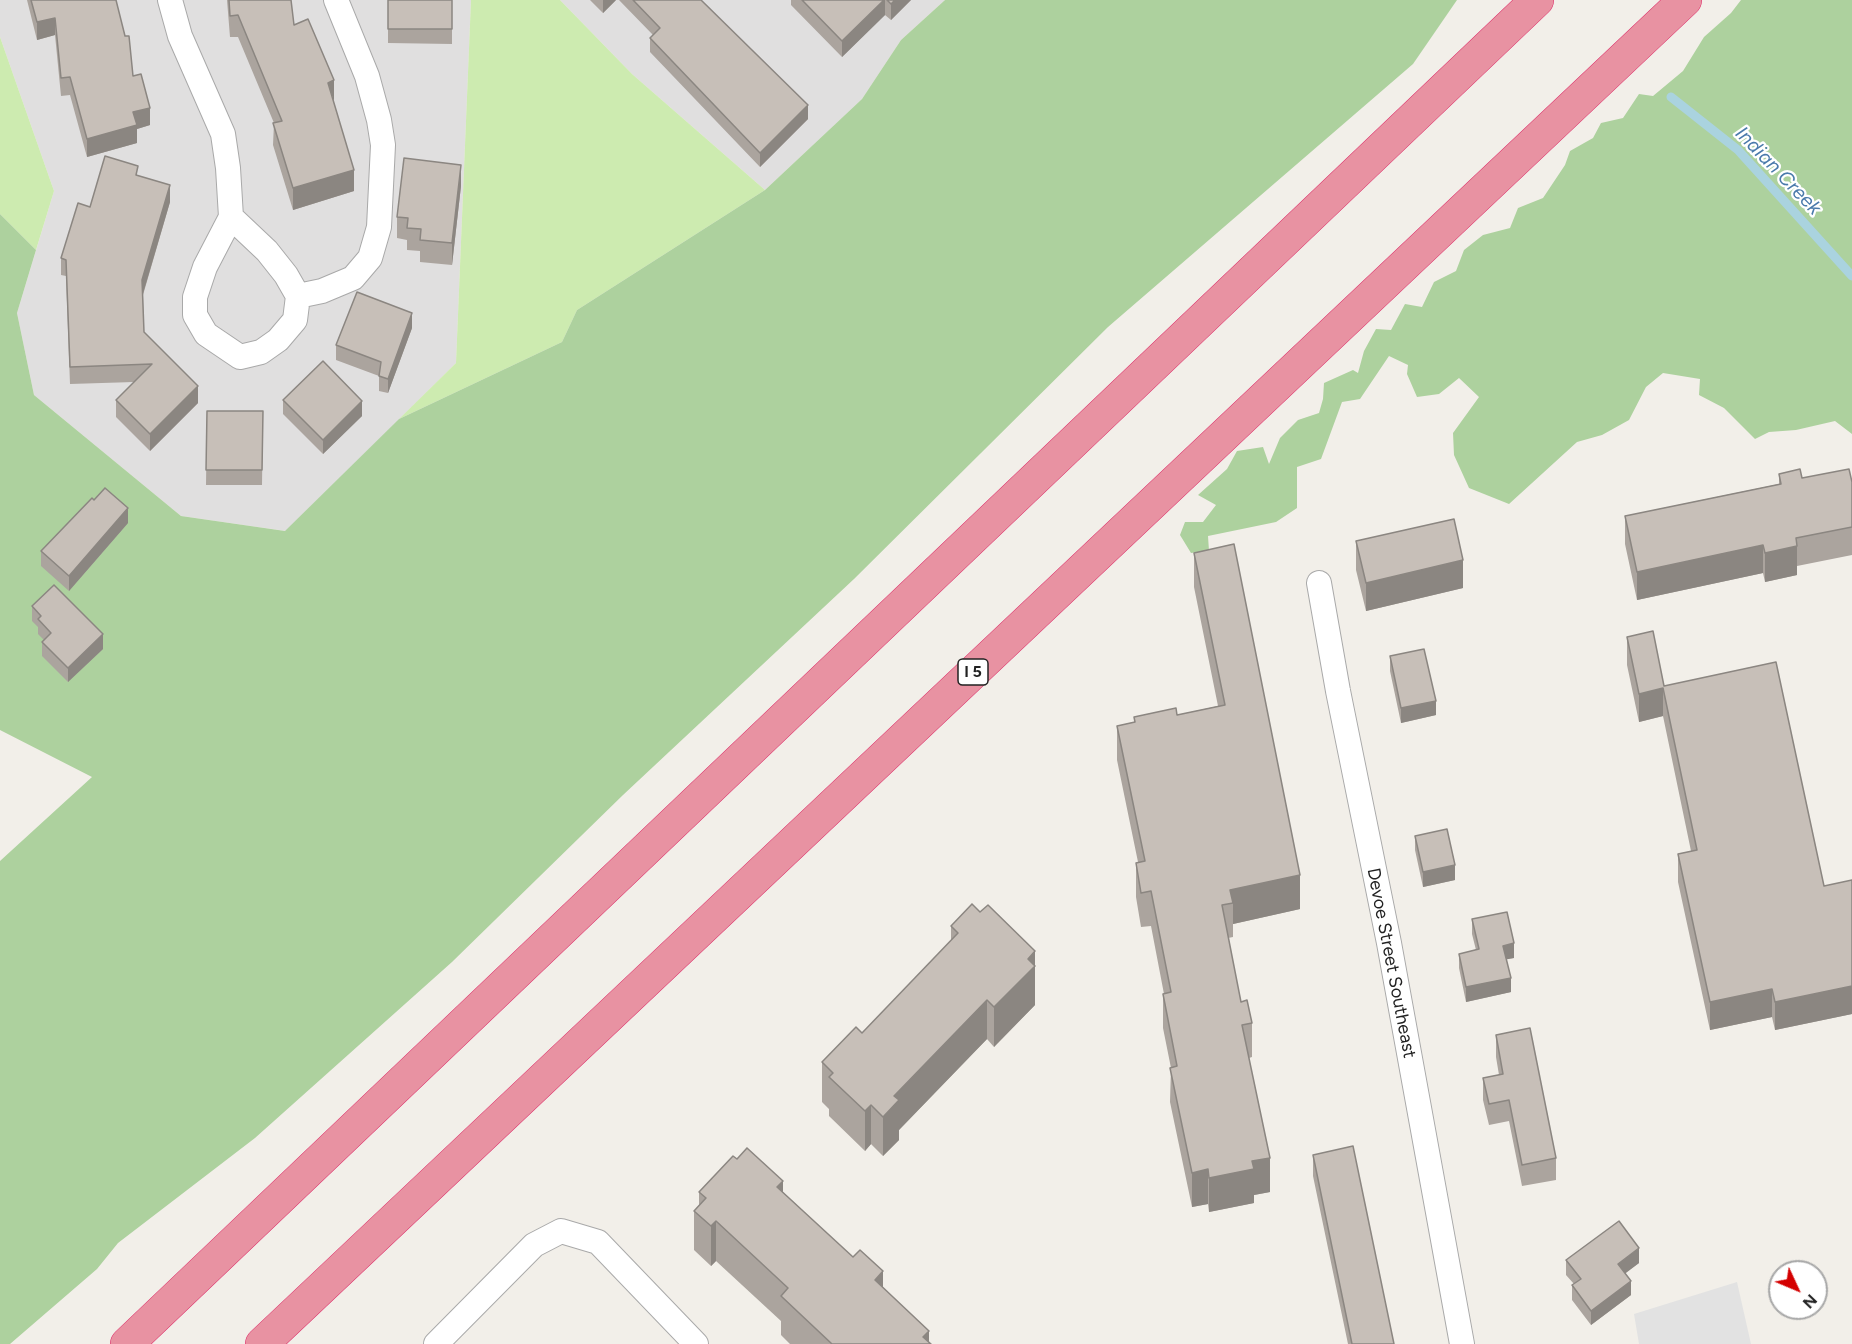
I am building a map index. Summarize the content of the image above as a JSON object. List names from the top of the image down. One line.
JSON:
{"streets":{"highway":["I 5"],"street":["Devoe Street Southeast"]},"water":["Indian Creek"],"north":"bottom right"}
